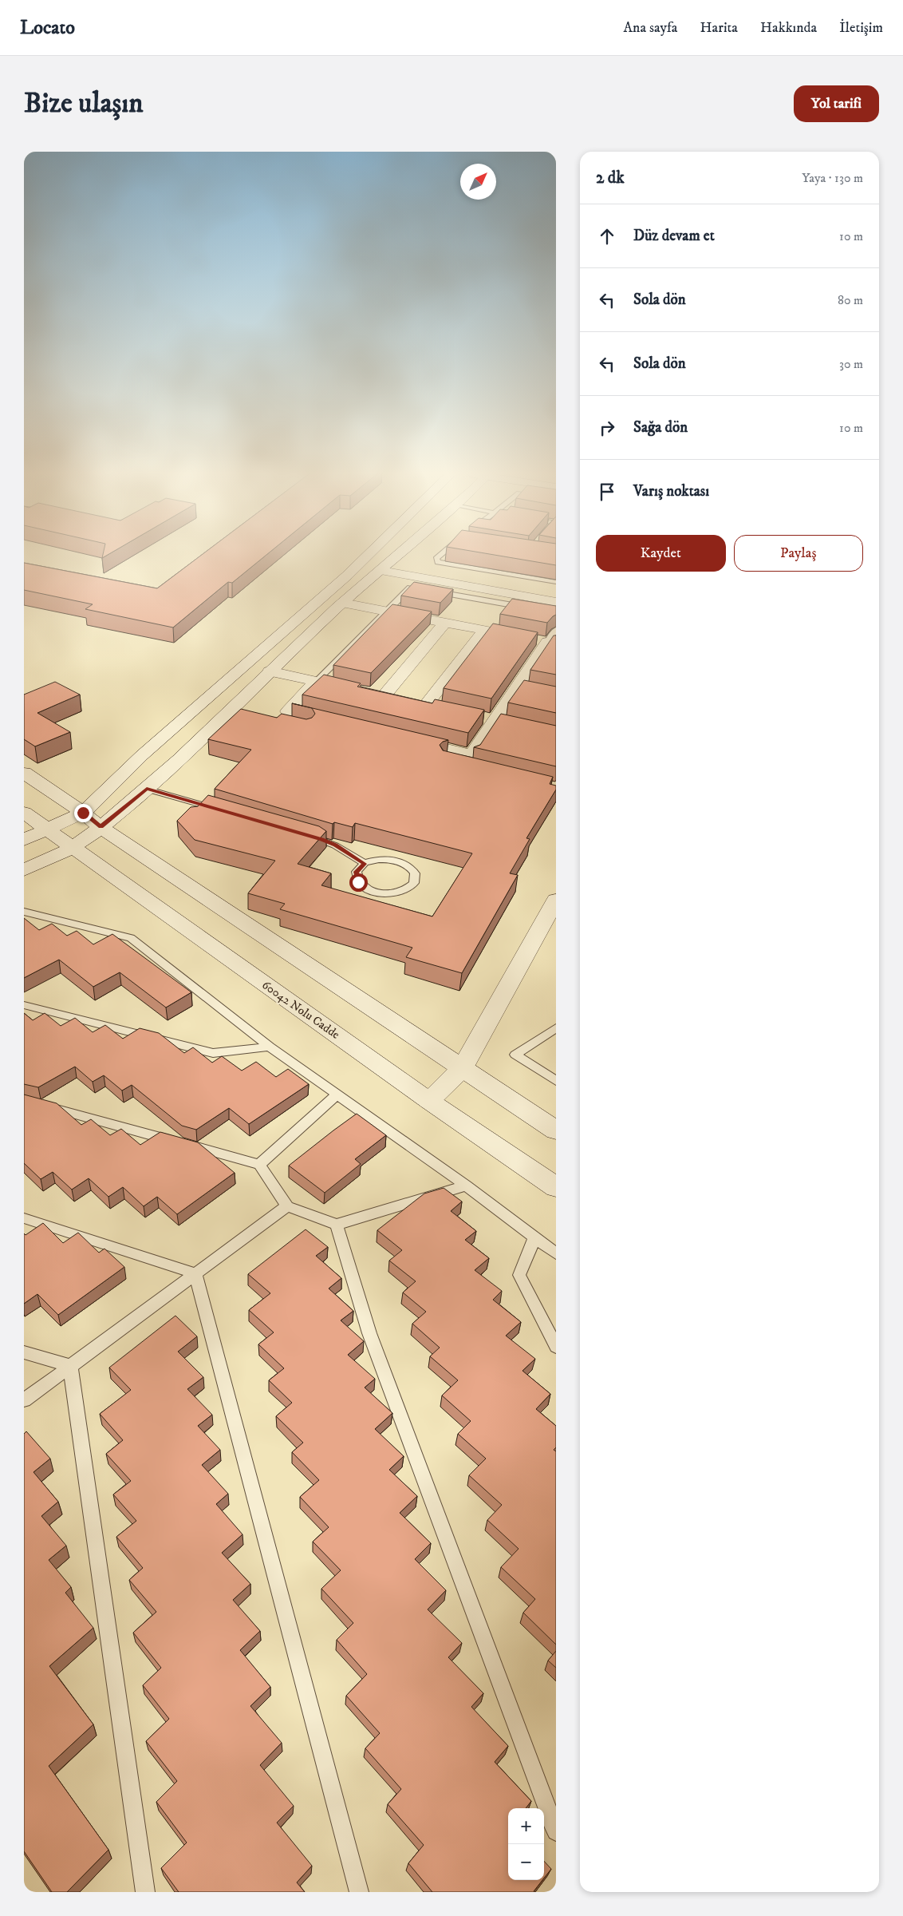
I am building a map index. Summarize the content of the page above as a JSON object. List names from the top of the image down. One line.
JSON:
{"streets":{"street":["60042 Nolu Cadde"]},"north":"top right","page":{"header":"Locato","nav":["Ana sayfa","Harita","Hakkında","İletişim"],"buttons":["Yol tarifi",["Kaydet","Paylaş"]],"title":"Bize ulaşın","heading":["2 dk","Yaya · 130 m"],"list":[["Düz devam et","10 m"],["Sola dön","80 m"],["Sola dön","30 m"],["Sağa dön","10 m"],"Varış noktası"],"map_buttons":["+","−"]}}
